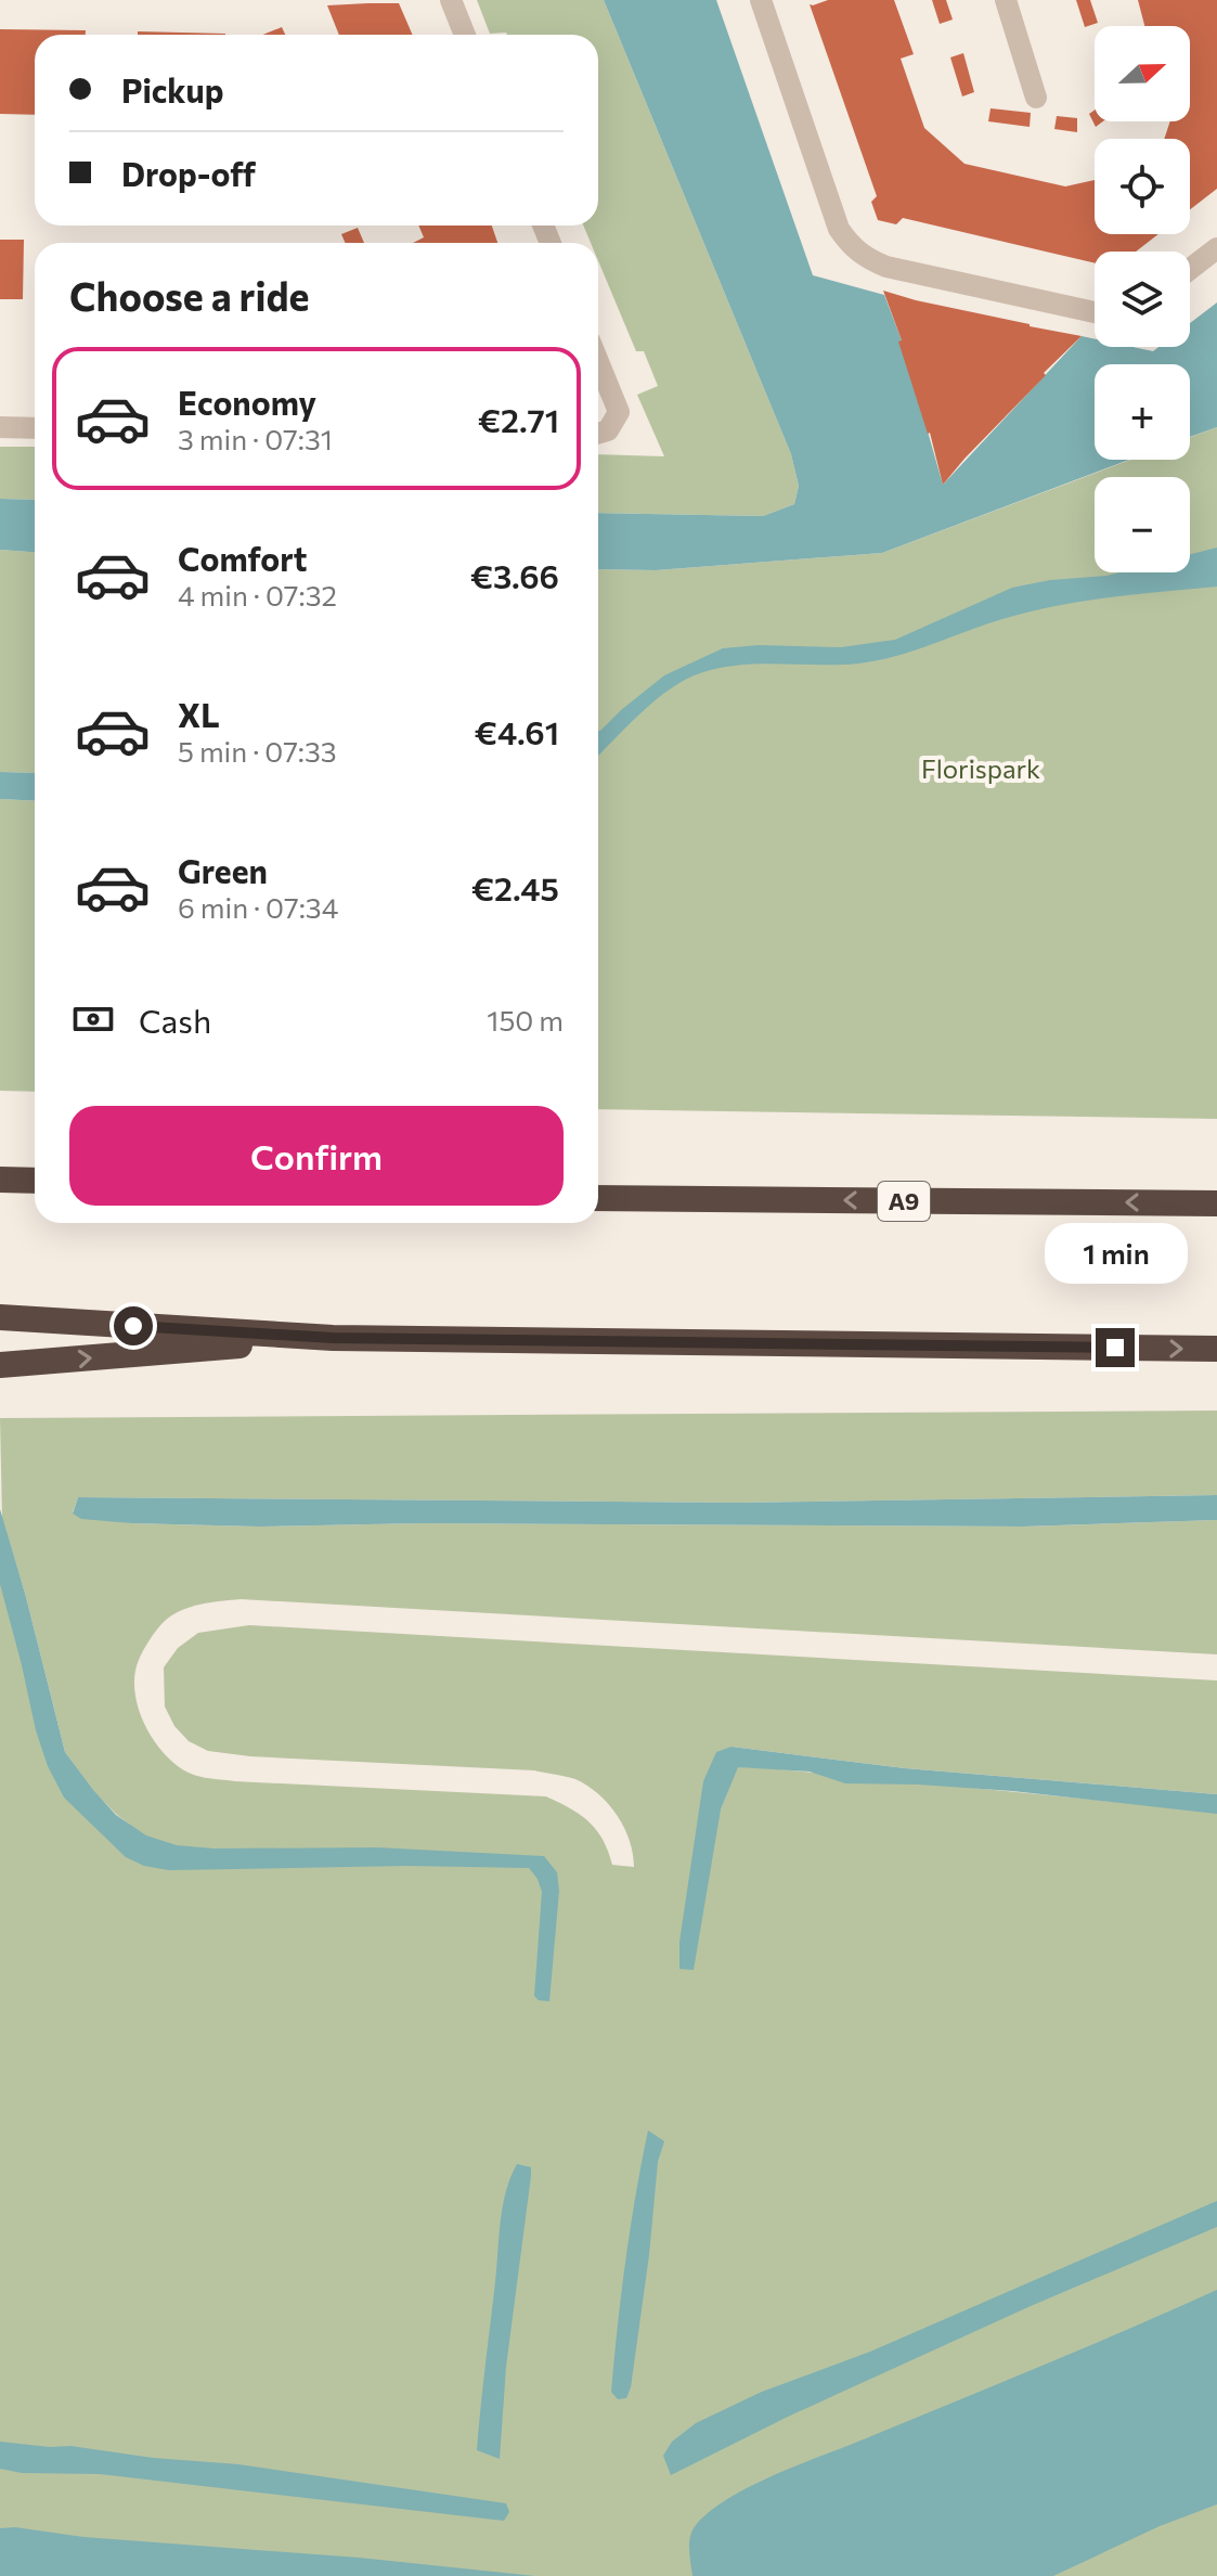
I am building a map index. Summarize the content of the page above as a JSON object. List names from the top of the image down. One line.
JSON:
{"streets":{"highway":["A9"]},"parks":["Florispark"],"north":"right","page":{"map_buttons":["+","−"],"banner":["Pickup","Drop-off"],"heading":"Choose a ride","list":[{"name":"Economy","note":"3 min · 07:31","value":"€2.71"},{"name":"Comfort","note":"4 min · 07:32","value":"€3.66"},{"name":"XL","note":"5 min · 07:33","value":"€4.61"},{"name":"Green","note":"6 min · 07:34","value":"€2.45"}],"pay":["Cash","150 m"],"buttons":"Confirm","bubble":"1 min"}}
